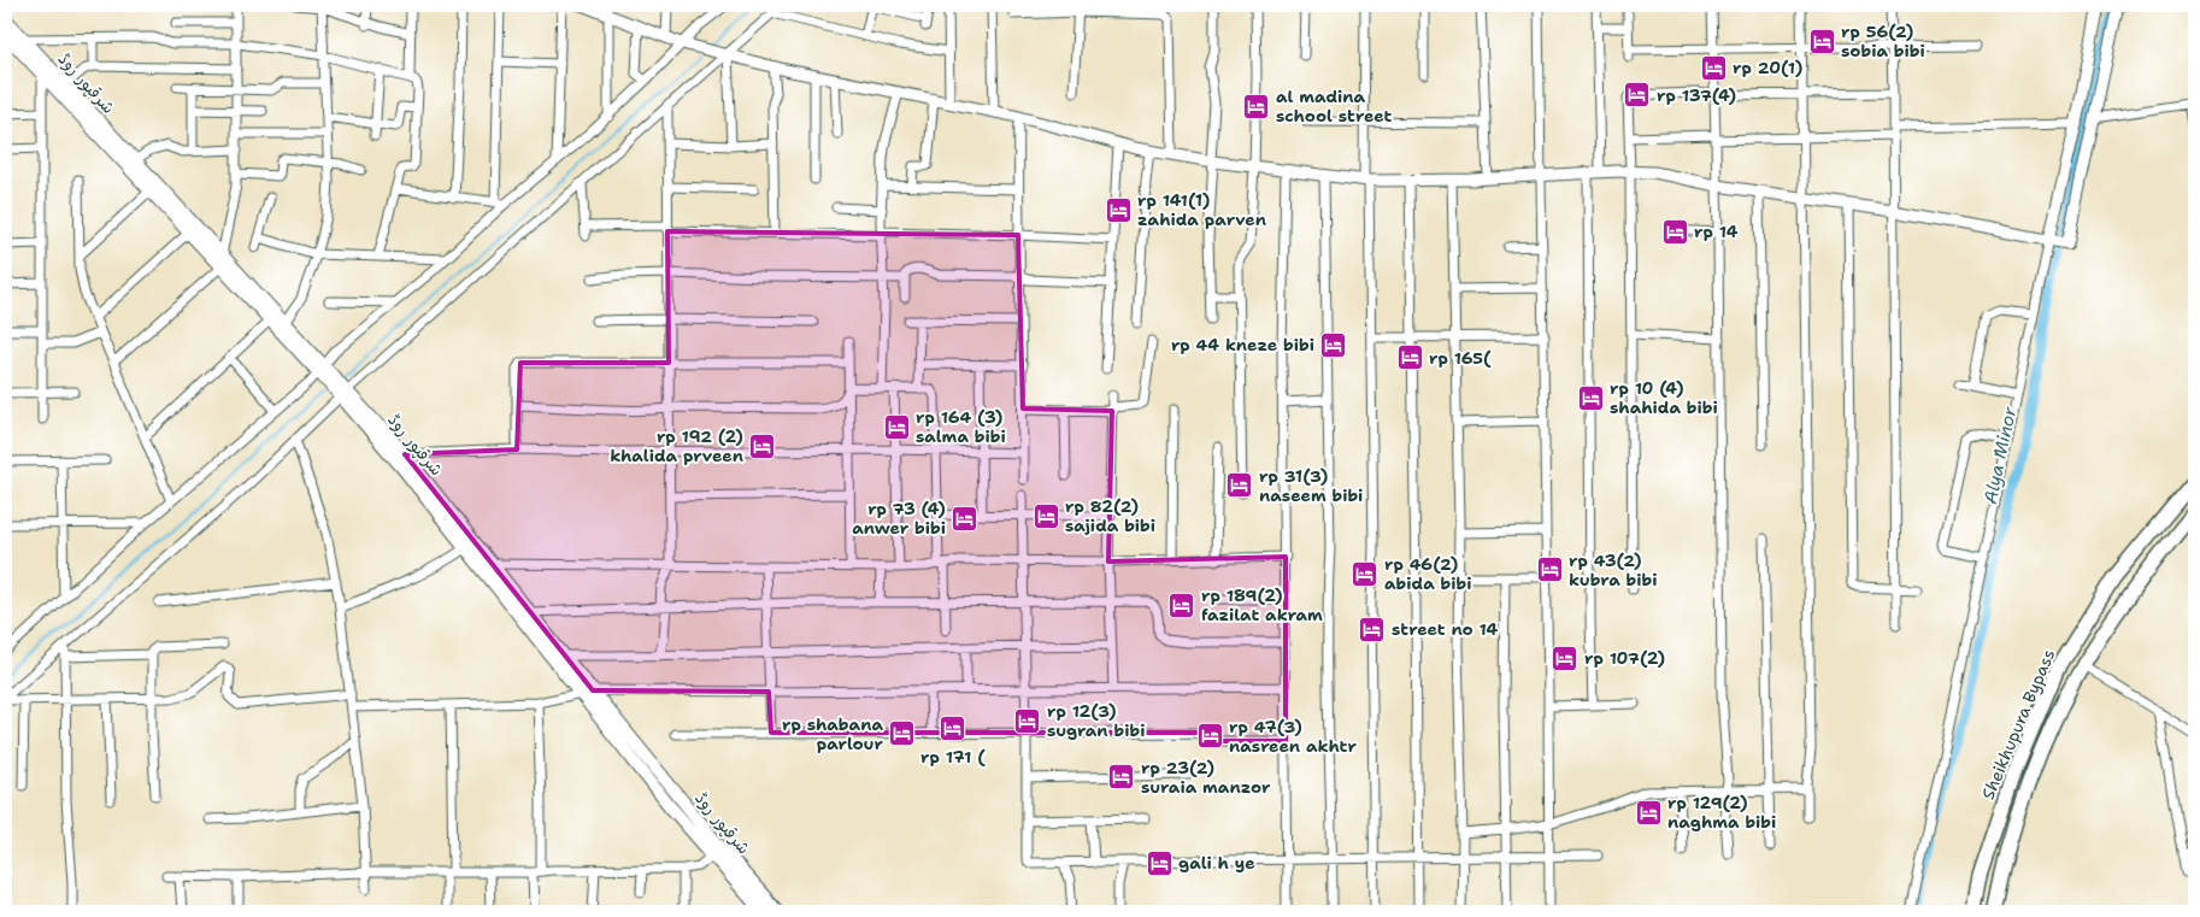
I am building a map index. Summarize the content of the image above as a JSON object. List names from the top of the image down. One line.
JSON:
{"streets":{"highway":["Sheikhupura Bypass"],"main road":["شرقپور روڈ"]},"water":["Alya Minor"],"places":{"hotel":["rp 56(2) sobia bibi","rp 20(1)","rp 137(4)","al madina school street","rp 141(1) zahida parven","rp 14","rp 44 kneze bibi","rp 165(","rp 10 (4) shahida bibi","rp 164 (3) salma bibi","rp 192 (2) khalida prveen","rp 31(3) naseem bibi","rp 82(2) sajida bibi","rp 73 (4) anwer bibi","rp 43(2) kubra bibi","rp 46(2) abida bibi","rp 189(2) fazilat akram","street no 14","rp 107(2)","rp 12(3) sugran bibi","rp 171 (","rp shabana parlour","rp 47(3) nasreen akhtr","rp 23(2) suraia manzor","rp 129(2) naghma bibi","gali h ye"]}}
